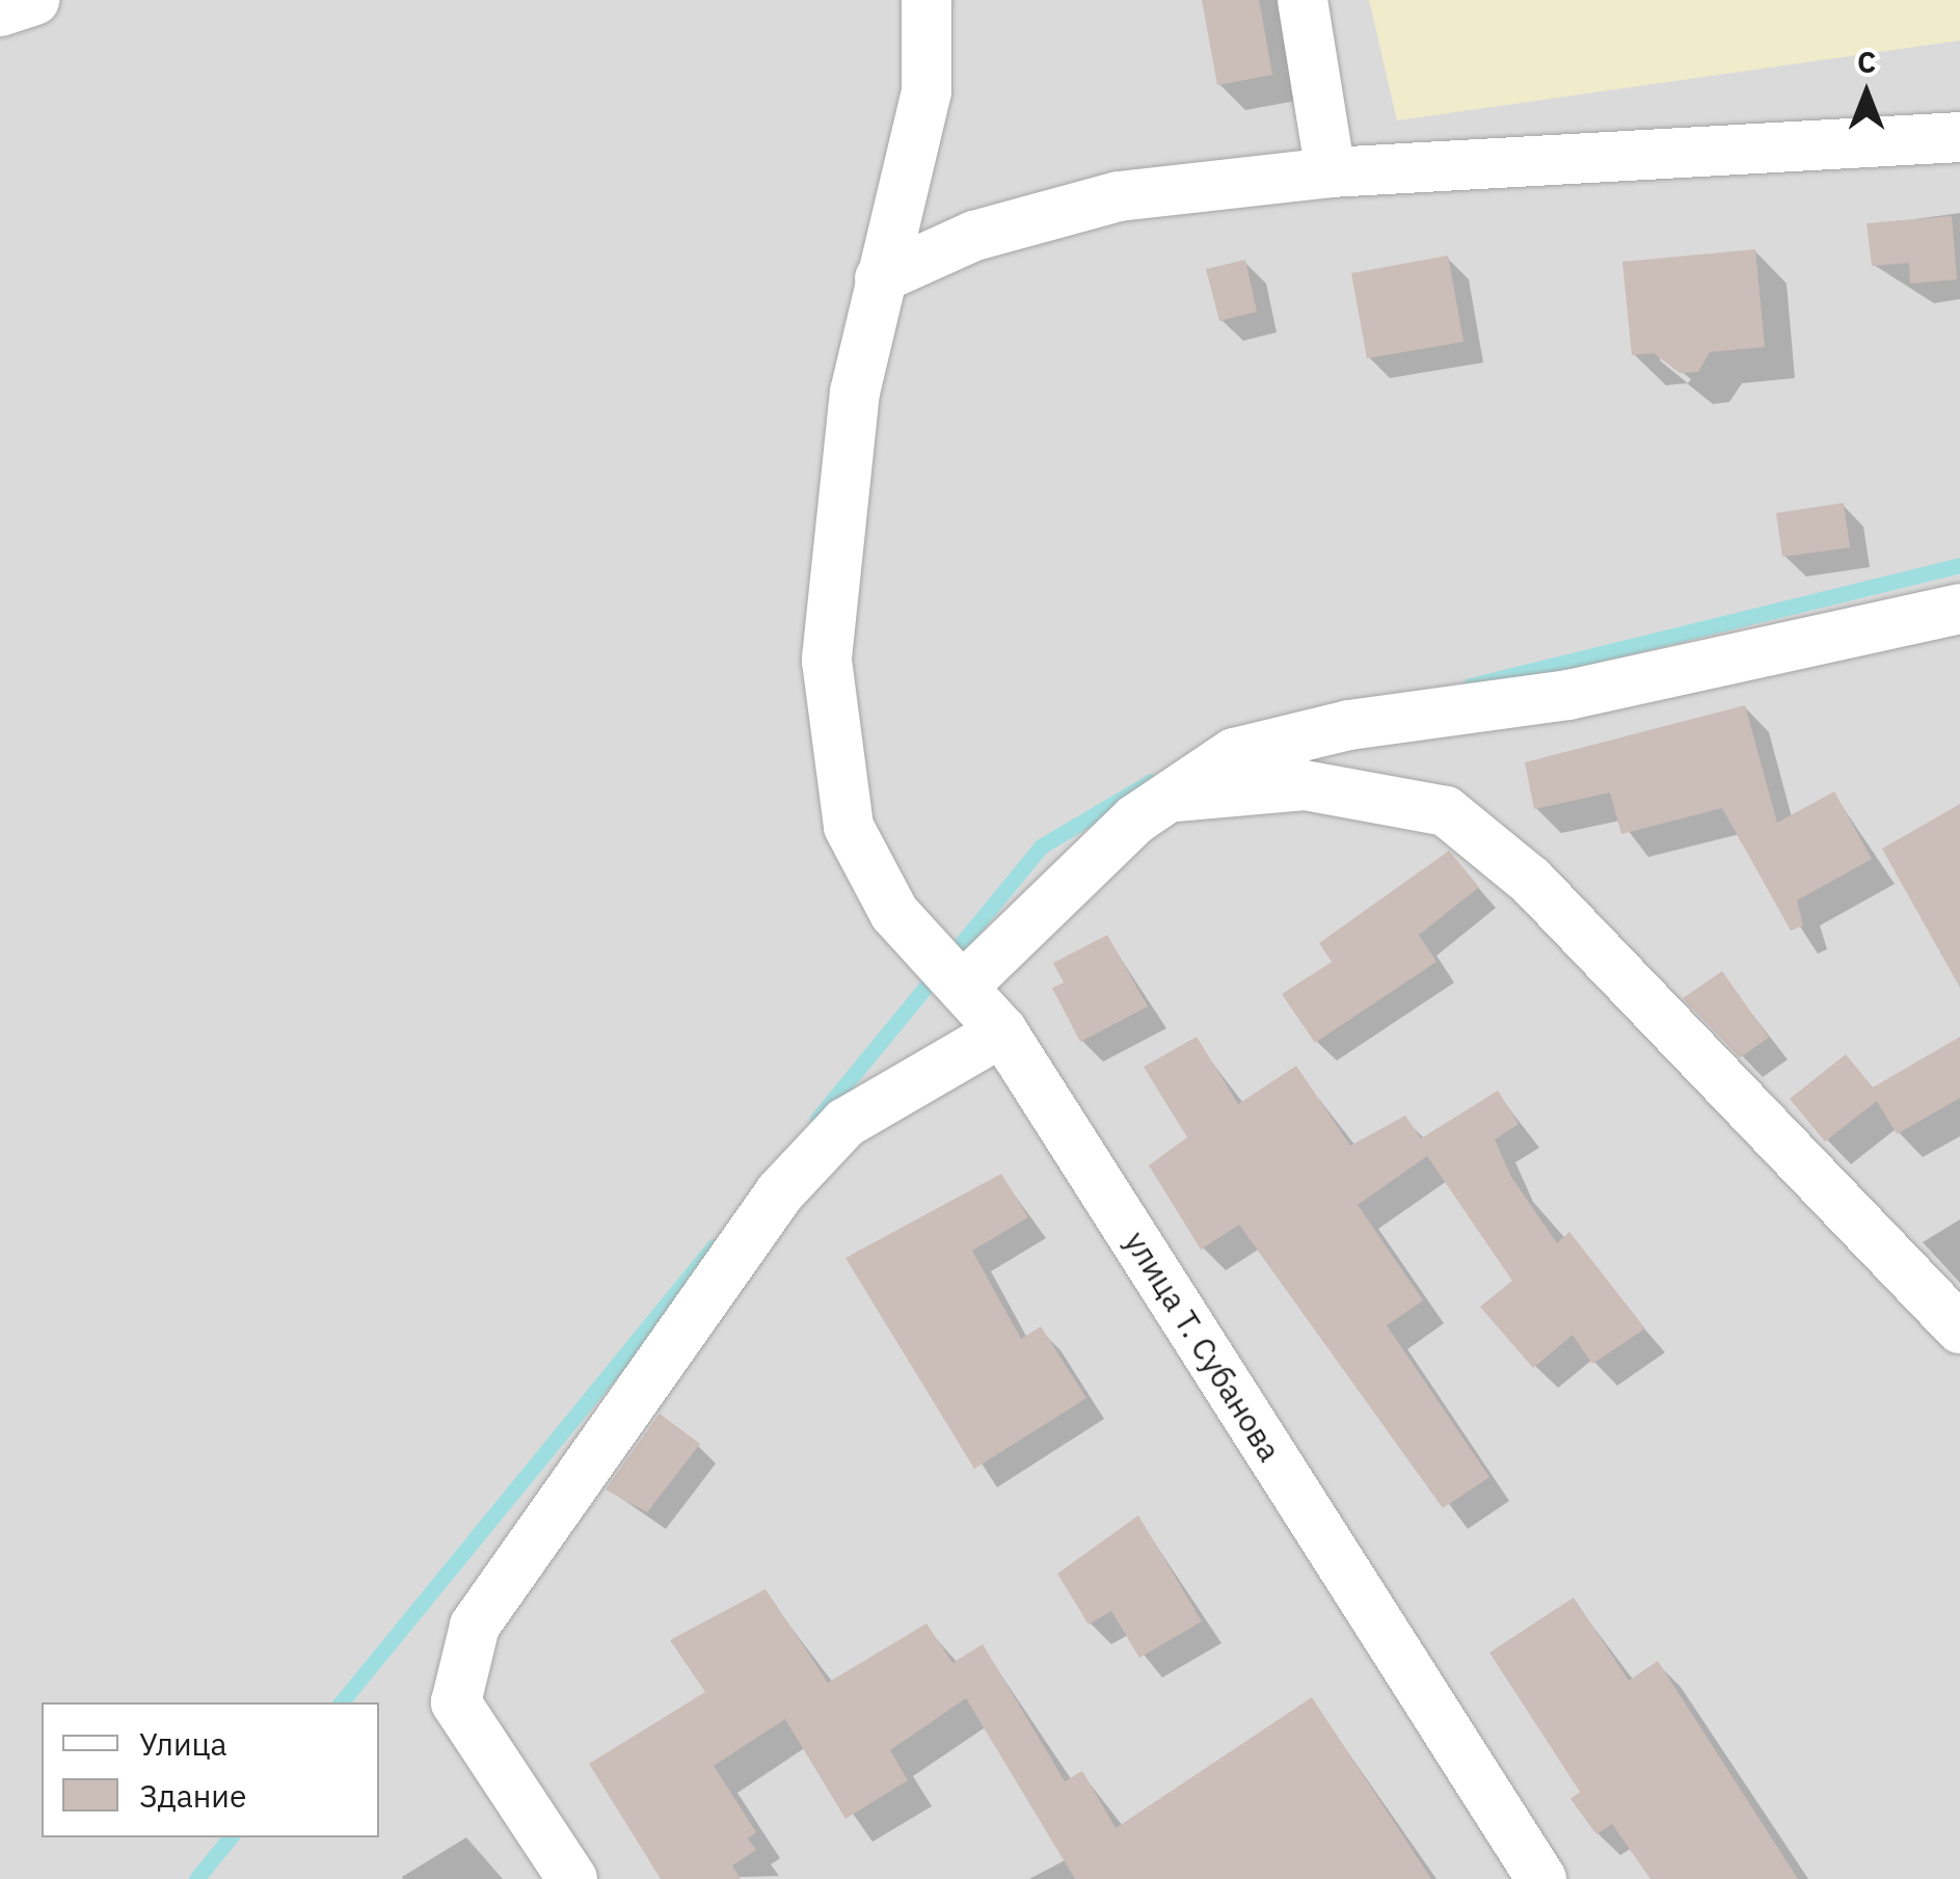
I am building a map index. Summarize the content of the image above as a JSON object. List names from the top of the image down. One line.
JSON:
{"streets":{"street":["улица Т. Субанова"]},"legend":["Улица","Здание"],"north":"top"}
